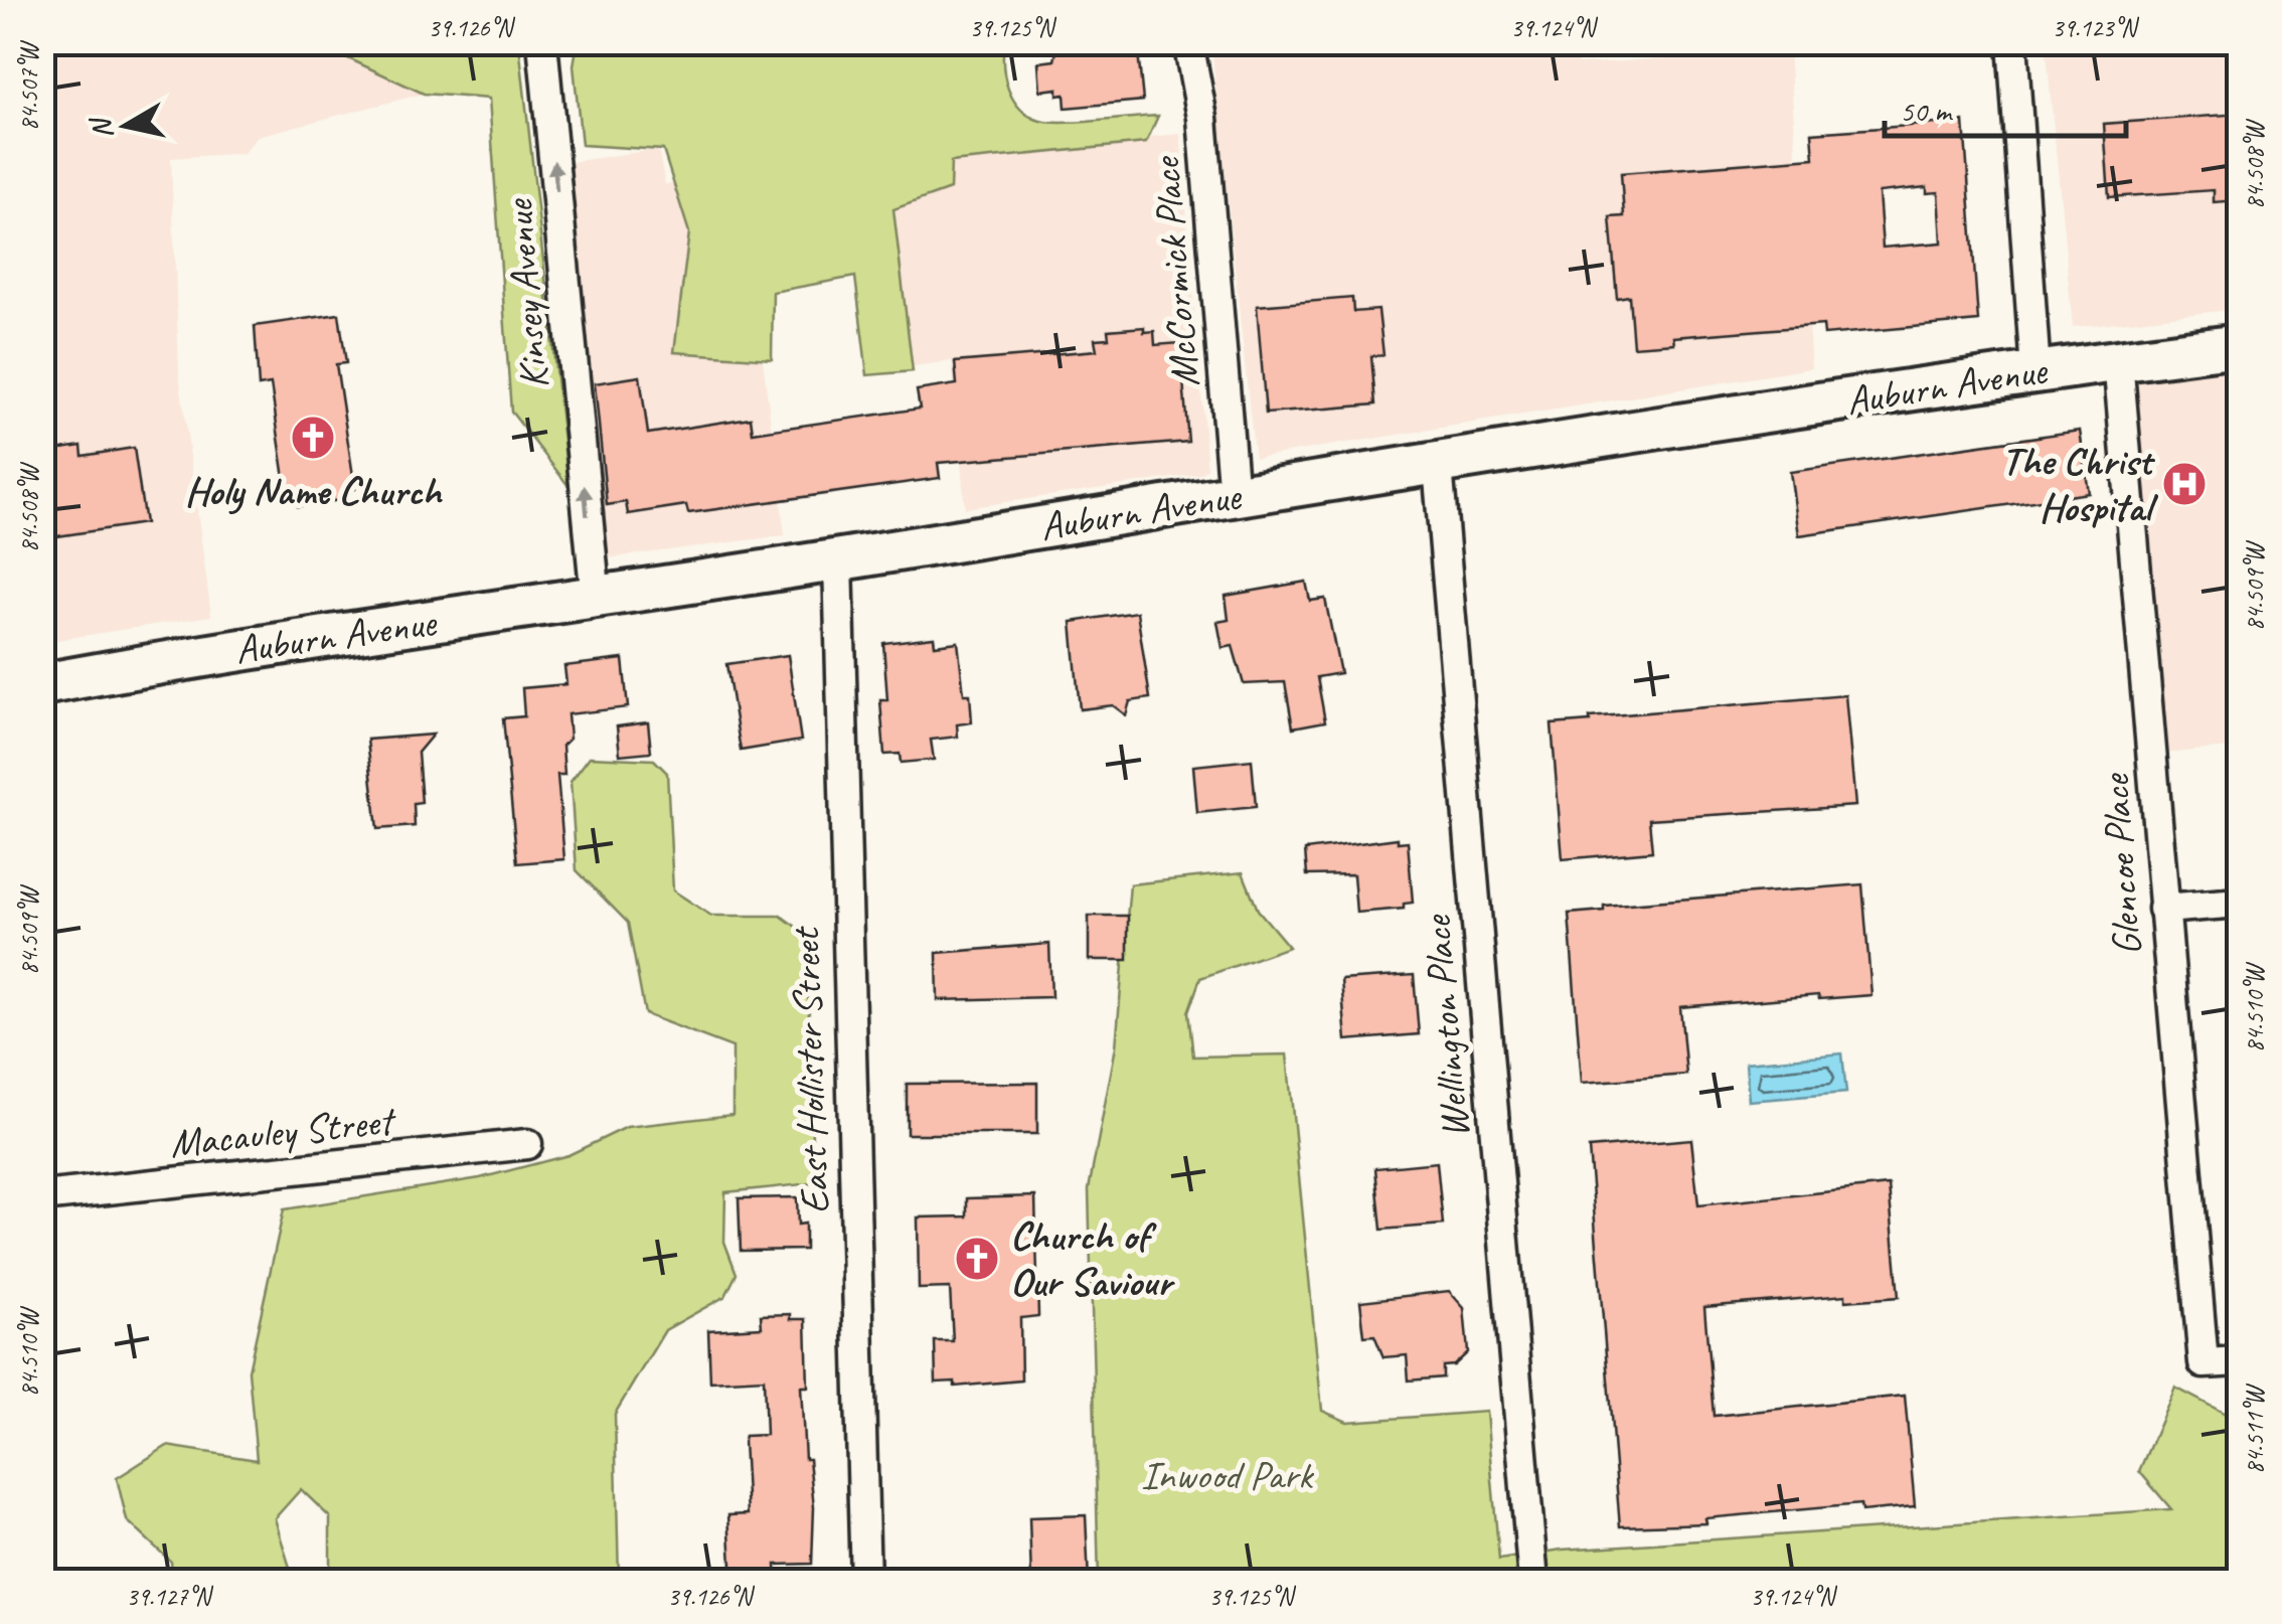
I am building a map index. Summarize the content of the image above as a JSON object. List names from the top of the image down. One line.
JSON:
{"streets":{"main road":["Auburn Avenue"],"street":["McCormick Place","Kinsey Avenue","Glencoe Place","Wellington Place","East Hollister Street","Macauley Street"]},"crossings":[["McCormick Place","Auburn Avenue"],["Kinsey Avenue","Auburn Avenue"],["Auburn Avenue","Glencoe Place"],["Auburn Avenue","Wellington Place"],["Auburn Avenue","East Hollister Street"]],"one_way":["Kinsey Avenue"],"parks":["Inwood Park"],"places":{"church":["Holy Name Church","Church of Our Saviour"],"hospital":["The Christ Hospital"]},"scale_bar":"50 m","north":"left","coordinates":["39.126°N","39.125°N","39.124°N","39.123°N","84.507°W","84.508°W","84.509°W","84.510°W","84.511°W","39.127°N"]}
